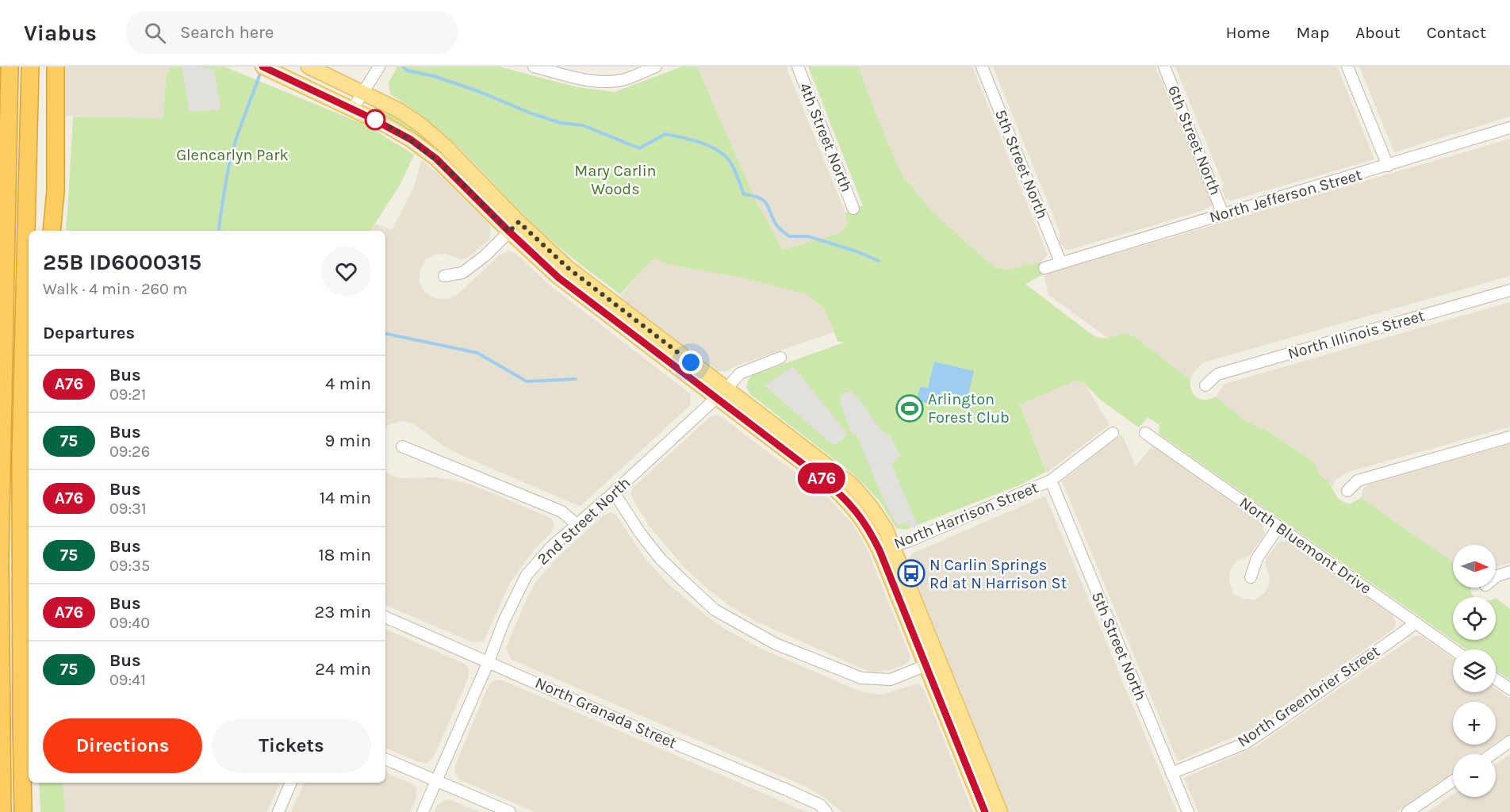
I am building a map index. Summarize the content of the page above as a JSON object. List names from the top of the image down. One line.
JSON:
{"streets":{"street":["4th Street North","6th Street North","5th Street North","North Jefferson Street","North Illinois Street","North Harrison Street","2nd Street North","North Bluemont Drive","North Greenbrier Street","North Granada Street"]},"crossings":[["6th Street North","North Jefferson Street"],["5th Street North","North Jefferson Street"],["5th Street North","North Harrison Street"],["5th Street North","North Greenbrier Street"],["2nd Street North","North Granada Street"],["North Bluemont Drive","North Greenbrier Street"]],"parks":["Glencarlyn Park","Mary Carlin Woods"],"places":{"sports":["Arlington Forest Club"],"bus stop":["N Carlin Springs Rd at N Harrison St"]},"lines":["bus line A76"],"north":"right","page":{"header":"Viabus","search":"Search here","nav":["Home","Map","About","Contact"],"on_map":"A76","heading":[["25B ID6000315","Walk · 4 min · 260 m"],"Departures"],"list":[{"mark":"A76","name":"Bus","note":"09:21","value":"4 min"},{"mark":"75","name":"Bus","note":"09:26","value":"9 min"},{"mark":"A76","name":"Bus","note":"09:31","value":"14 min"},{"mark":"75","name":"Bus","note":"09:35","value":"18 min"},{"mark":"A76","name":"Bus","note":"09:40","value":"23 min"},{"mark":"75","name":"Bus","note":"09:41","value":"24 min"}],"map_buttons":["+","−"],"buttons":["Directions","Tickets"]}}
